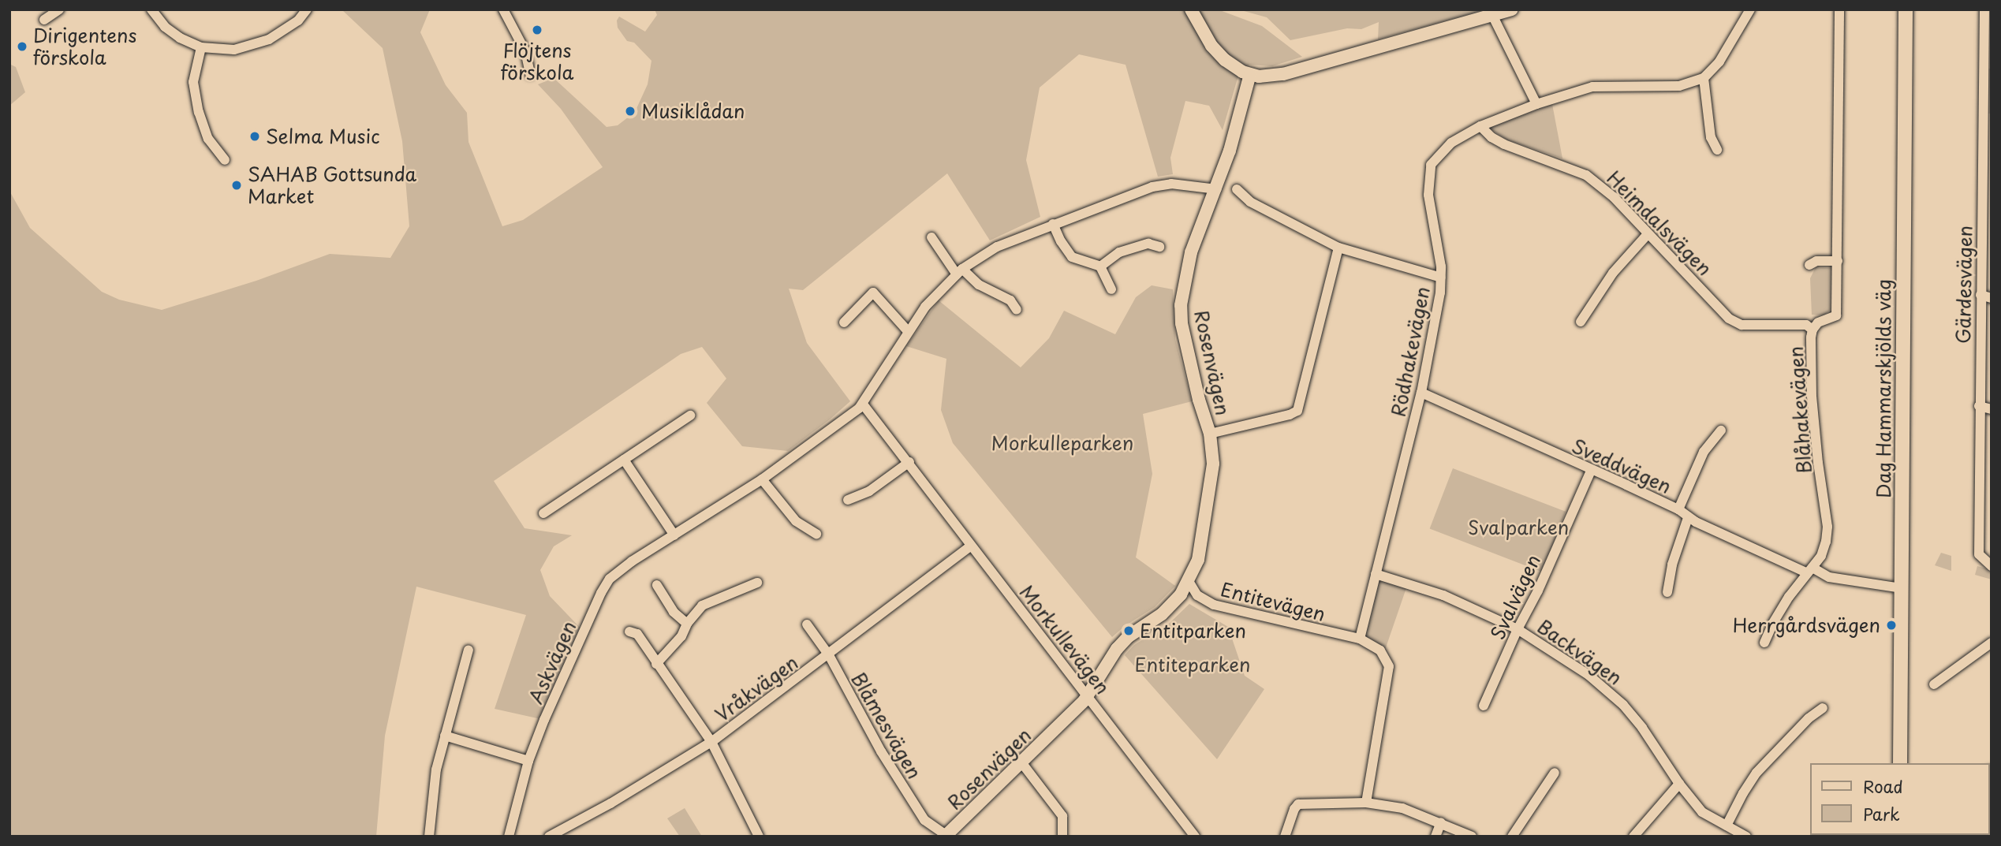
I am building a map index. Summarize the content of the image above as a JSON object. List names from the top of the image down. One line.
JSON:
{"streets":{"main road":["Dag Hammarskjölds väg"],"street":["Heimdalsvägen","Gärdesvägen","Rödhakevägen","Rosenvägen","Blåhakevägen","Sveddvägen","Svalvägen","Entitevägen","Morkullevägen","Backvägen","Askvägen","Vråkvägen","Blåmesvägen"]},"crossings":[["Heimdalsvägen","Rödhakevägen"],["Heimdalsvägen","Blåhakevägen"],["Rödhakevägen","Sveddvägen"],["Rödhakevägen","Entitevägen"],["Rödhakevägen","Backvägen"],["Rosenvägen","Entitevägen"],["Rosenvägen","Morkullevägen"],["Rosenvägen","Blåmesvägen"],["Blåhakevägen","Sveddvägen"],["Sveddvägen","Svalvägen"],["Svalvägen","Backvägen"],["Morkullevägen","Askvägen"],["Morkullevägen","Vråkvägen"],["Vråkvägen","Blåmesvägen"]],"parks":["Morkulleparken","Svalparken","Entiteparken"],"places":["Flöjtens förskola","Dirigentens förskola","Musiklådan","Selma Music","SAHAB Gottsunda Market","Herrgårdsvägen","Entitparken"],"legend":["Road","Park"]}
